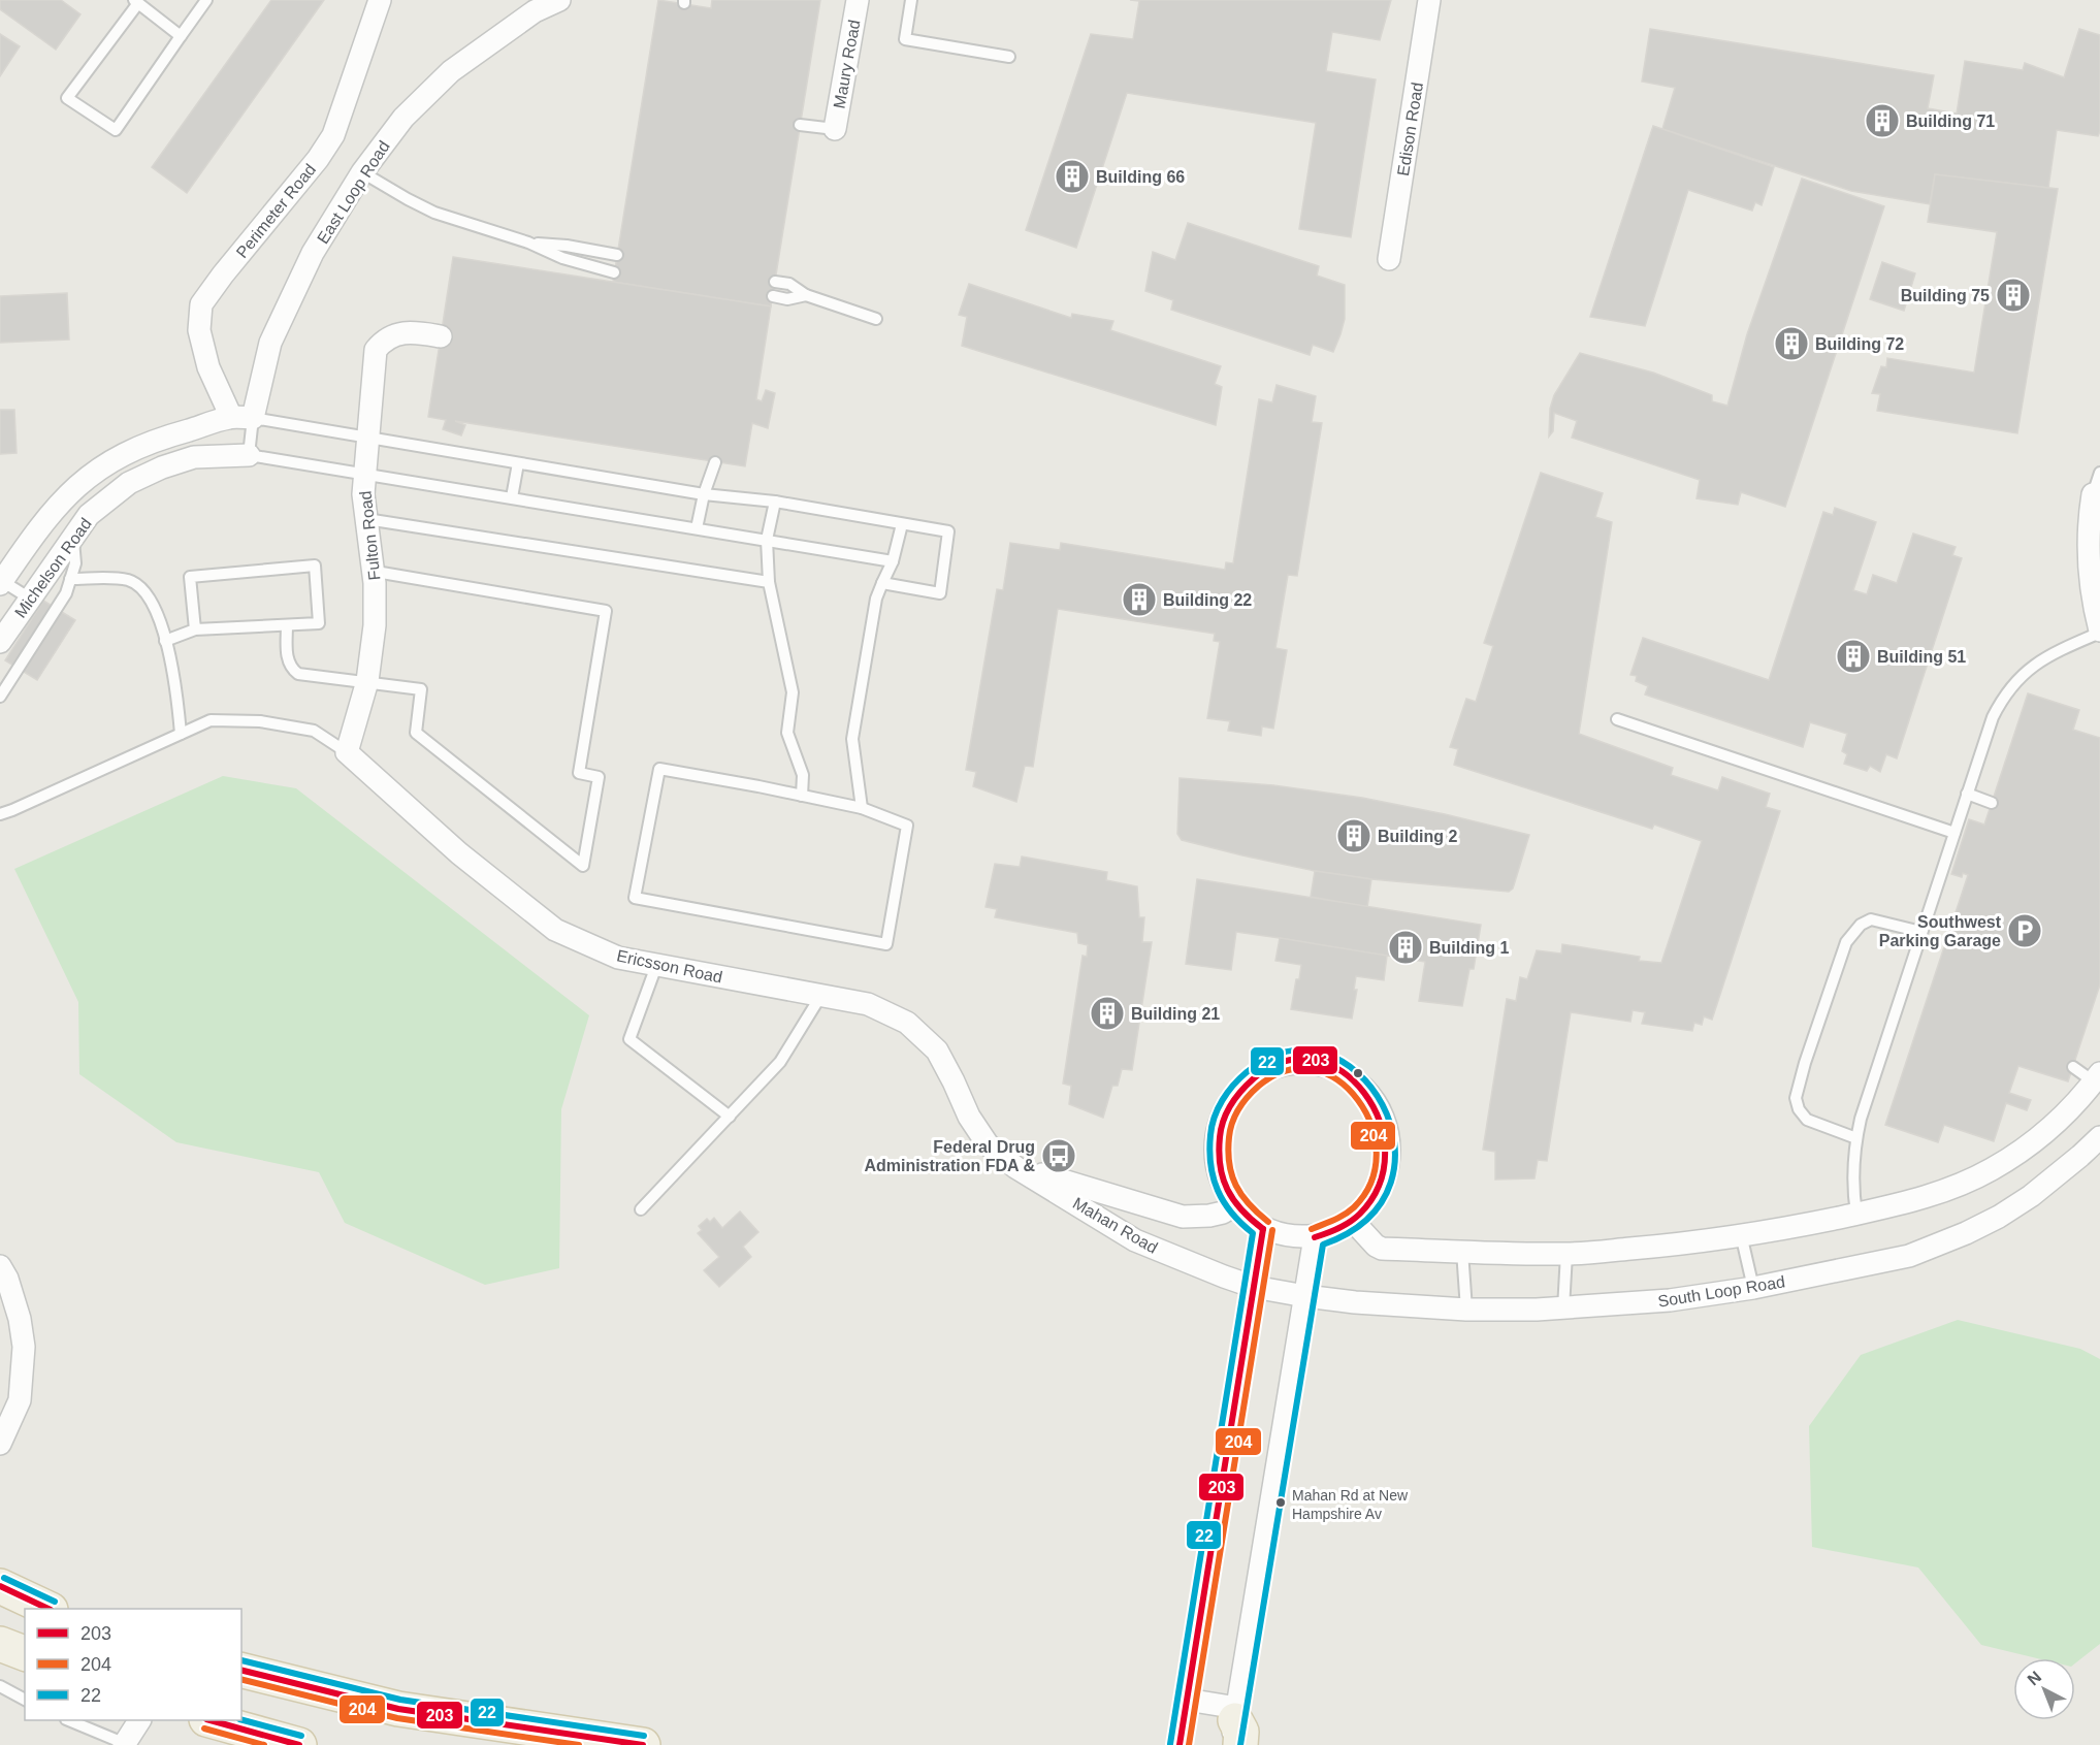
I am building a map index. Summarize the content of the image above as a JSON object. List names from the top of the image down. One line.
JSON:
{"streets":{"street":["Maury Road","Edison Road","East Loop Road","Perimeter Road","Fulton Road","Michelson Road","Ericsson Road","Mahan Road","South Loop Road"]},"crossings":[["East Loop Road","Michelson Road"],["Perimeter Road","Michelson Road"],["Fulton Road","Ericsson Road"],["Ericsson Road","Mahan Road"],["Mahan Road","South Loop Road"]],"places":{"building":["Building 71","Building 66","Building 75","Building 72","Building 22","Building 51","Building 2","Building 1","Building 21"],"parking":["Southwest Parking Garage"],"bus stop":["Federal Drug Administration FDA &"],"other":["Mahan Rd at New Hampshire Av"]},"lines":["transit line 22","transit line 203","transit line 204"],"legend":["203","204","22"],"north":"top left"}
